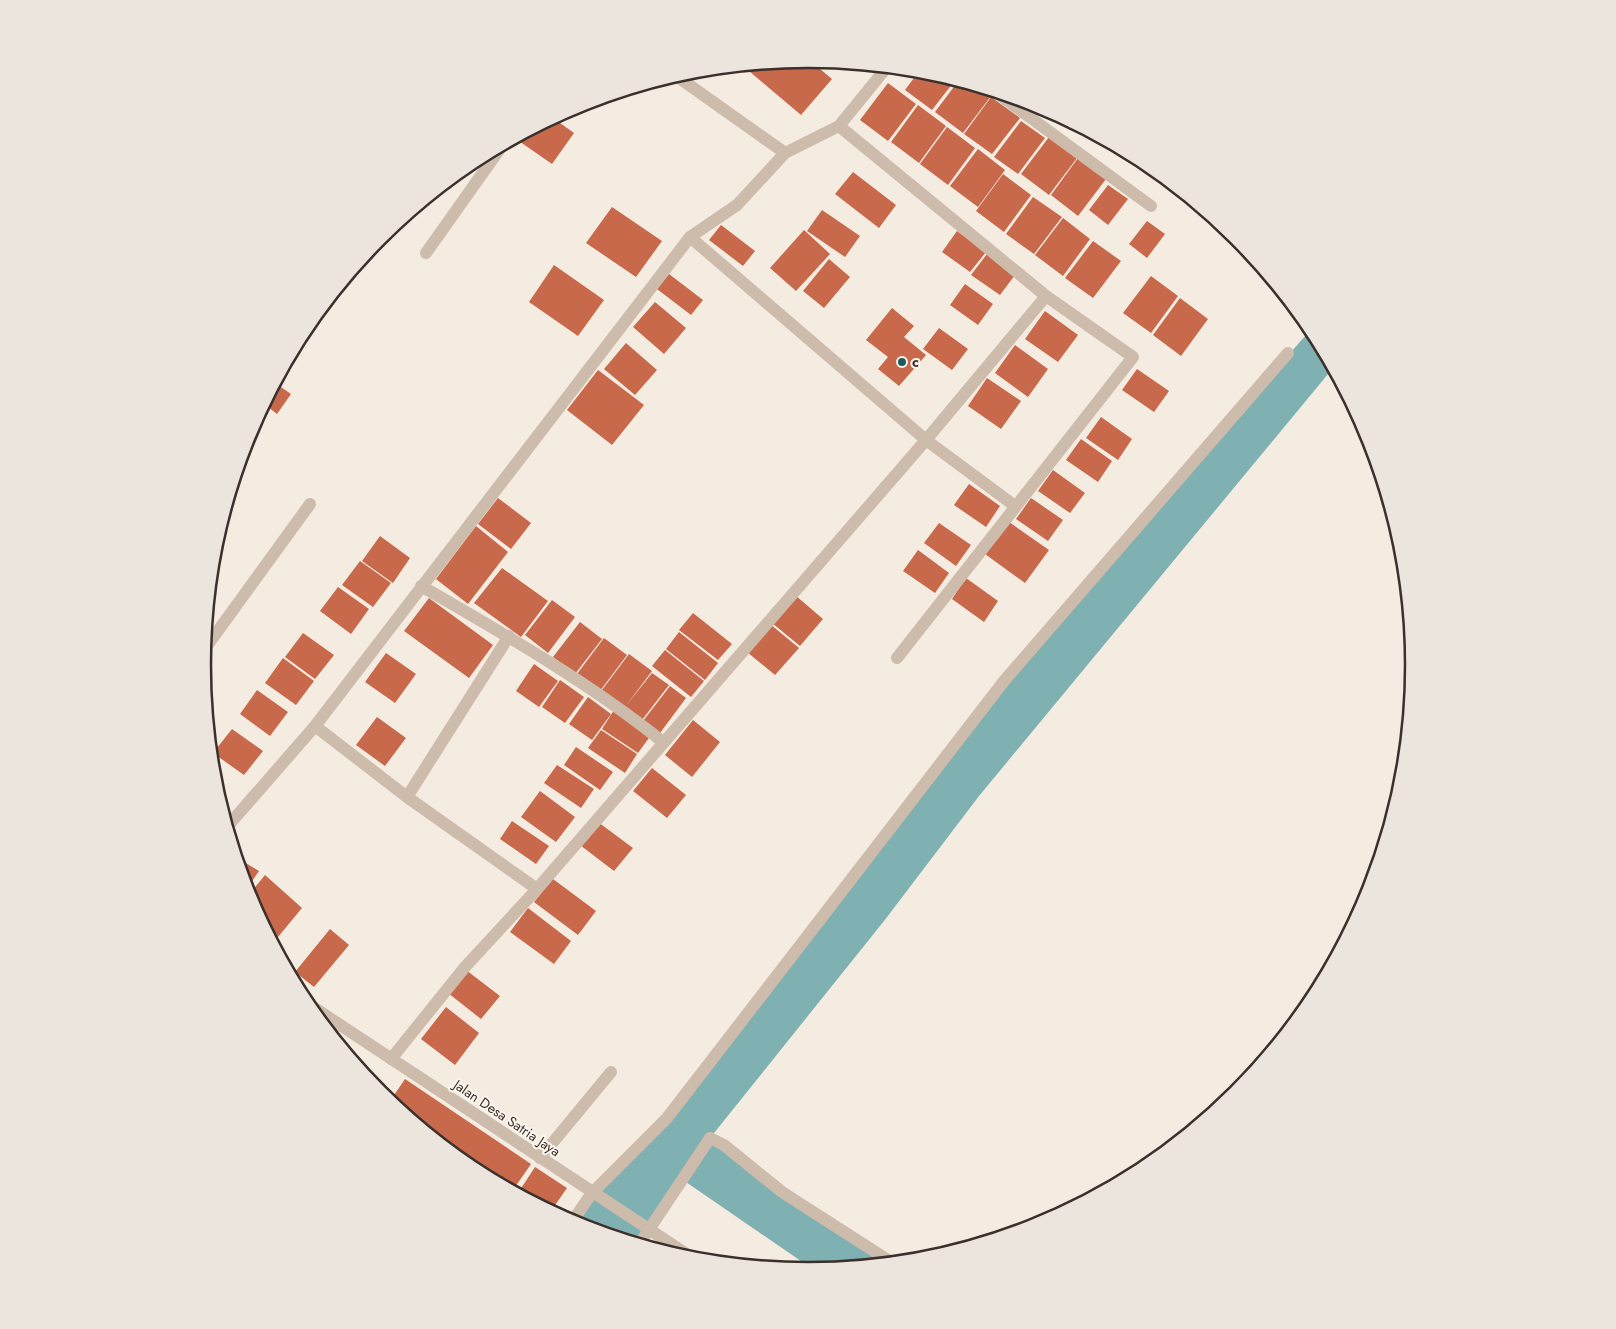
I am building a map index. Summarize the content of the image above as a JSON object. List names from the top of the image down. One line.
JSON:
{"streets":{"street":["Jalan Desa Satria Jaya"]},"places":["c"]}
